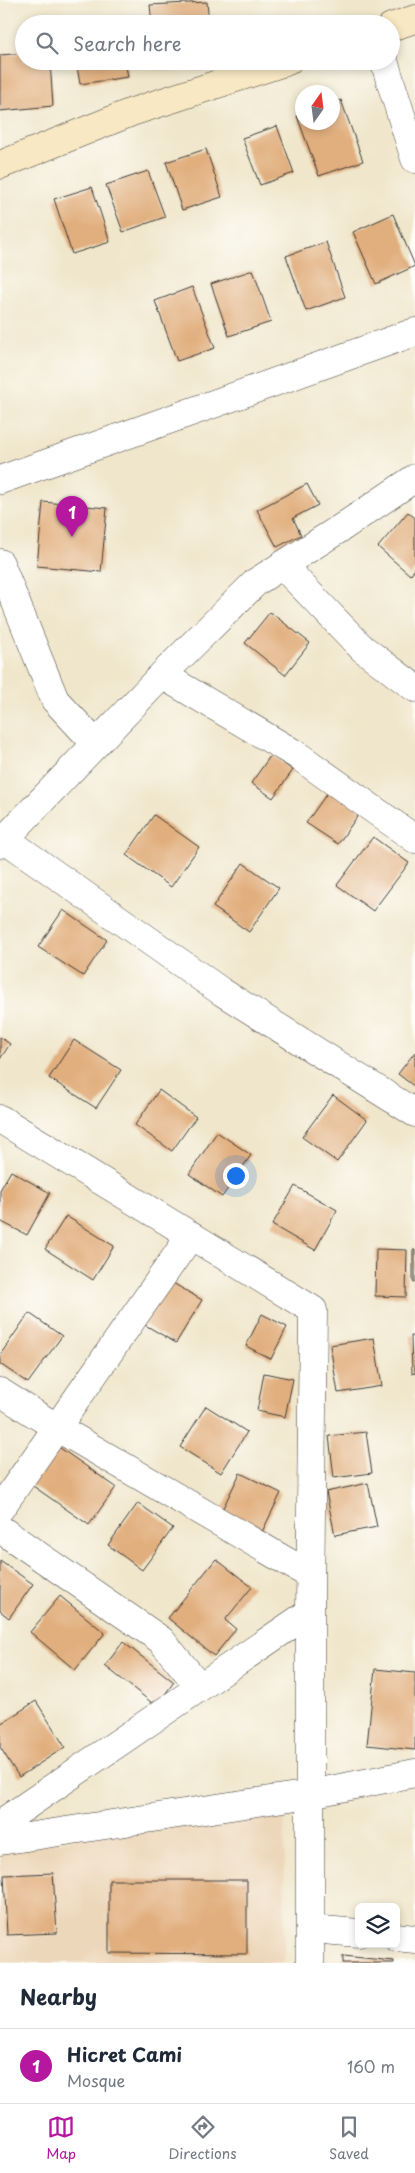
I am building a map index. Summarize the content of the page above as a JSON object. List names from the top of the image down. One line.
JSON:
{"north":"top","page":{"search":"Search here","pins":"1","heading":"Nearby","list":[{"mark":"1","name":"Hicret Cami","note":"Mosque","value":"160 m"}],"nav":["Map","Directions","Saved"]}}
